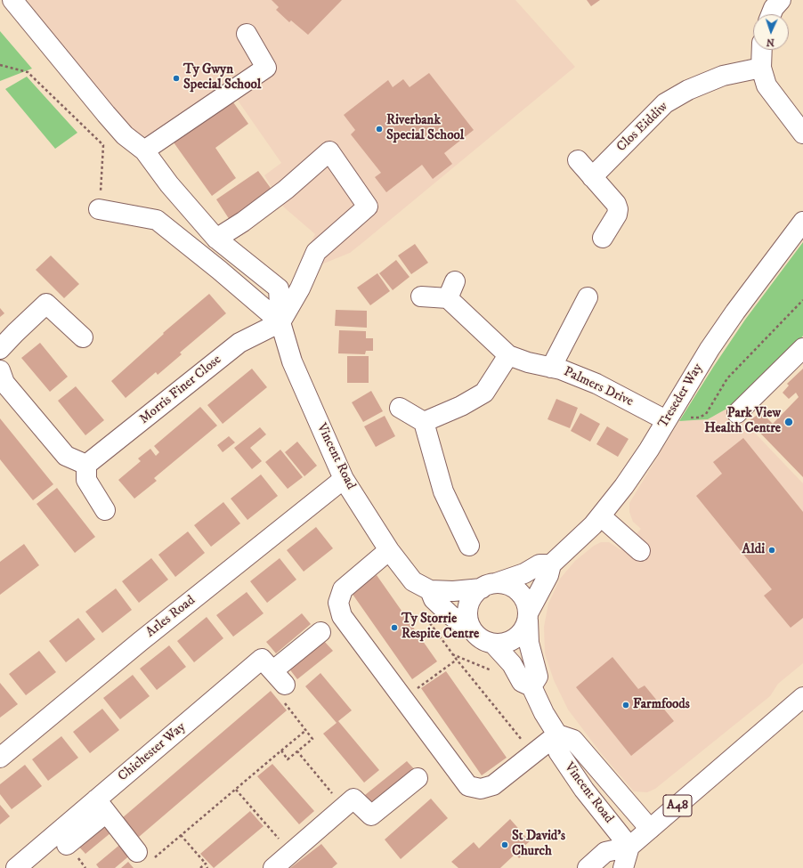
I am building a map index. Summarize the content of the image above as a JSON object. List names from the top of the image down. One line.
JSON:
{"streets":{"main road":["Clos Eiddiw","Palmers Drive","Morris Finer Close","Treseder Way","Vincent Road","Arles Road","Chichester Way","A48"]},"crossings":[["Palmers Drive","Treseder Way"],["Morris Finer Close","Vincent Road"],["Treseder Way","Vincent Road"],["Vincent Road","Arles Road"],["Vincent Road","A48"]],"places":["Ty Gwyn Special School","Riverbank Special School","Park View Health Centre","Aldi","Ty Storrie Respite Centre","Farmfoods","St David's Church"],"north":"bottom"}
